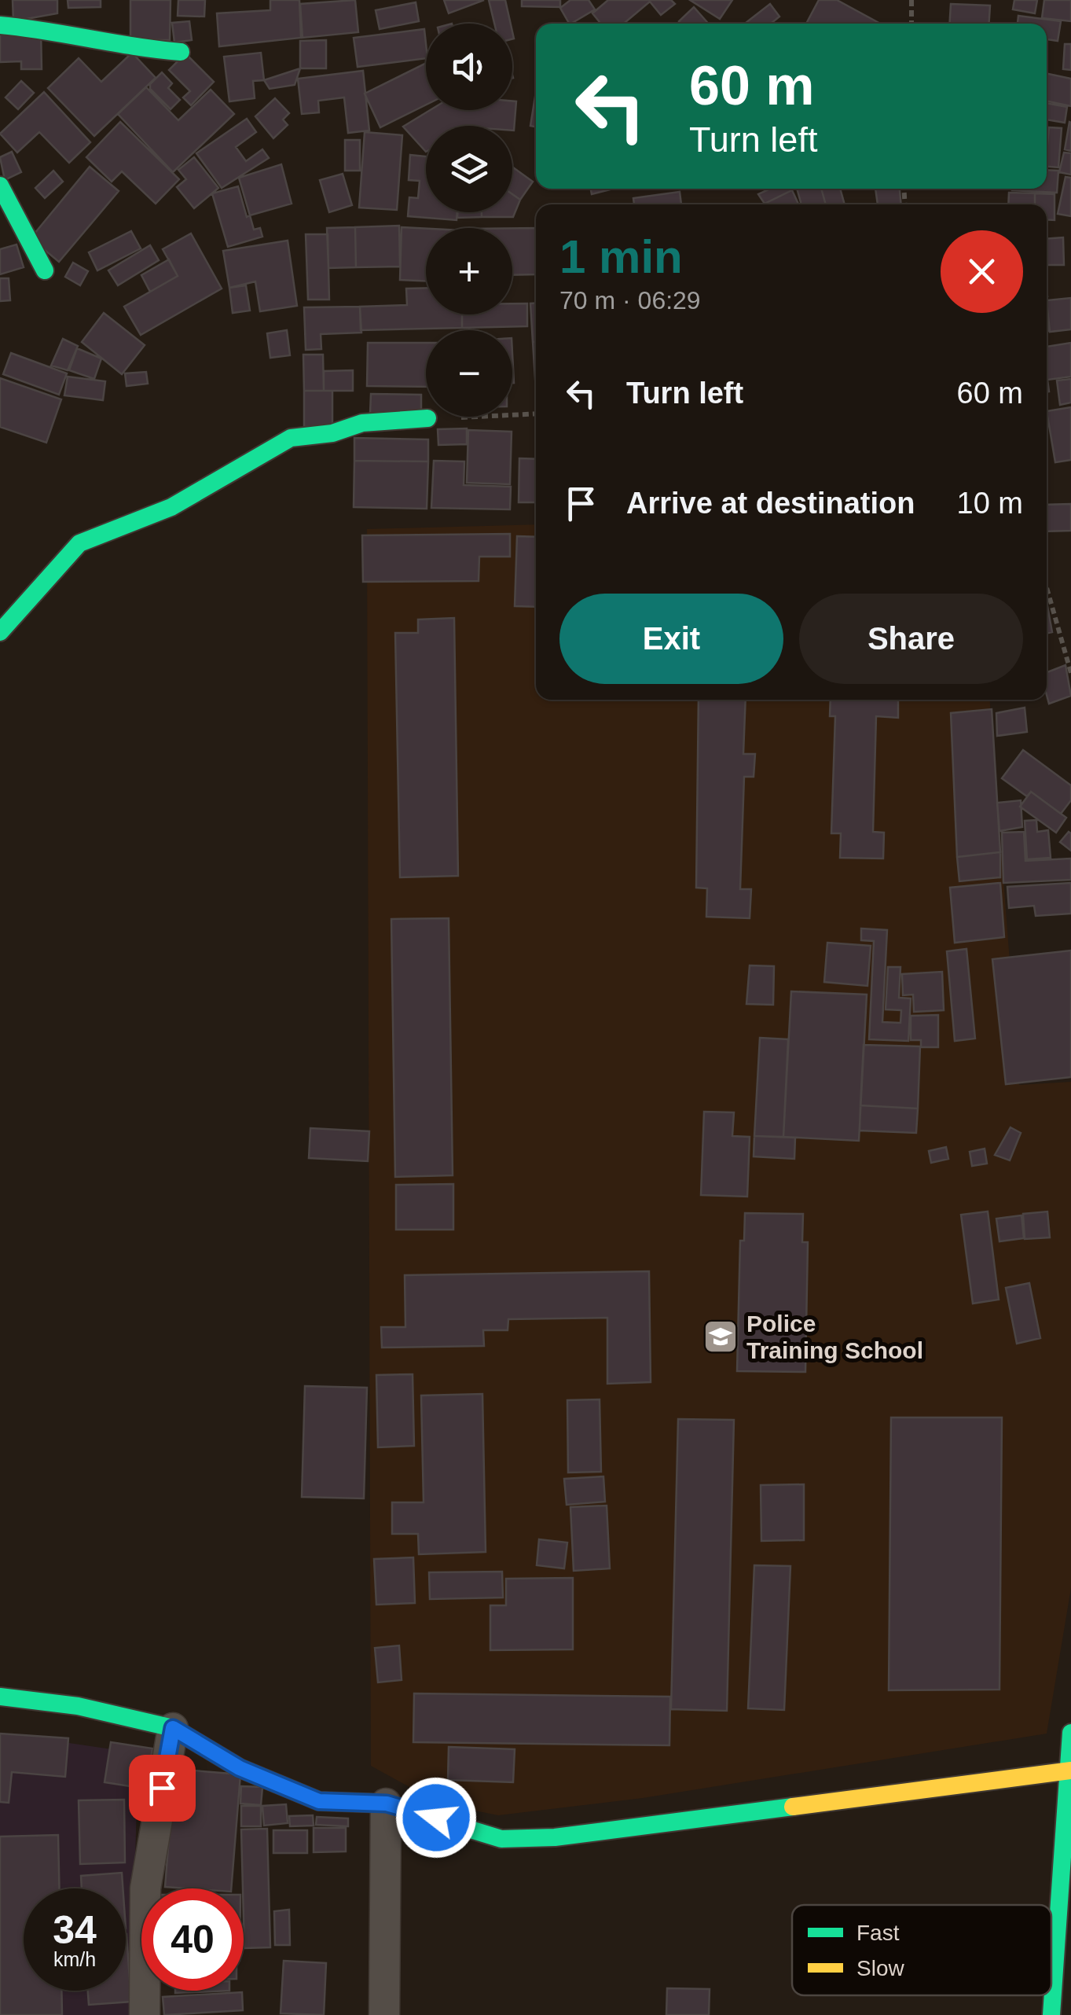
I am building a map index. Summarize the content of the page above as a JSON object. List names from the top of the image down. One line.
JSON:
{"places":{"school or university":["Police Training School"]},"legend":["Fast","Slow"],"page":{"map_buttons":["+","−"],"turn":["60 m","Turn left"],"heading":["1 min","70 m · 06:29"],"list":[{"name":"Turn left","value":"60 m"},{"name":"Arrive at destination","value":"10 m"}],"buttons":["Exit","Share"],"speed":"34 km/h","limit":"40"}}
